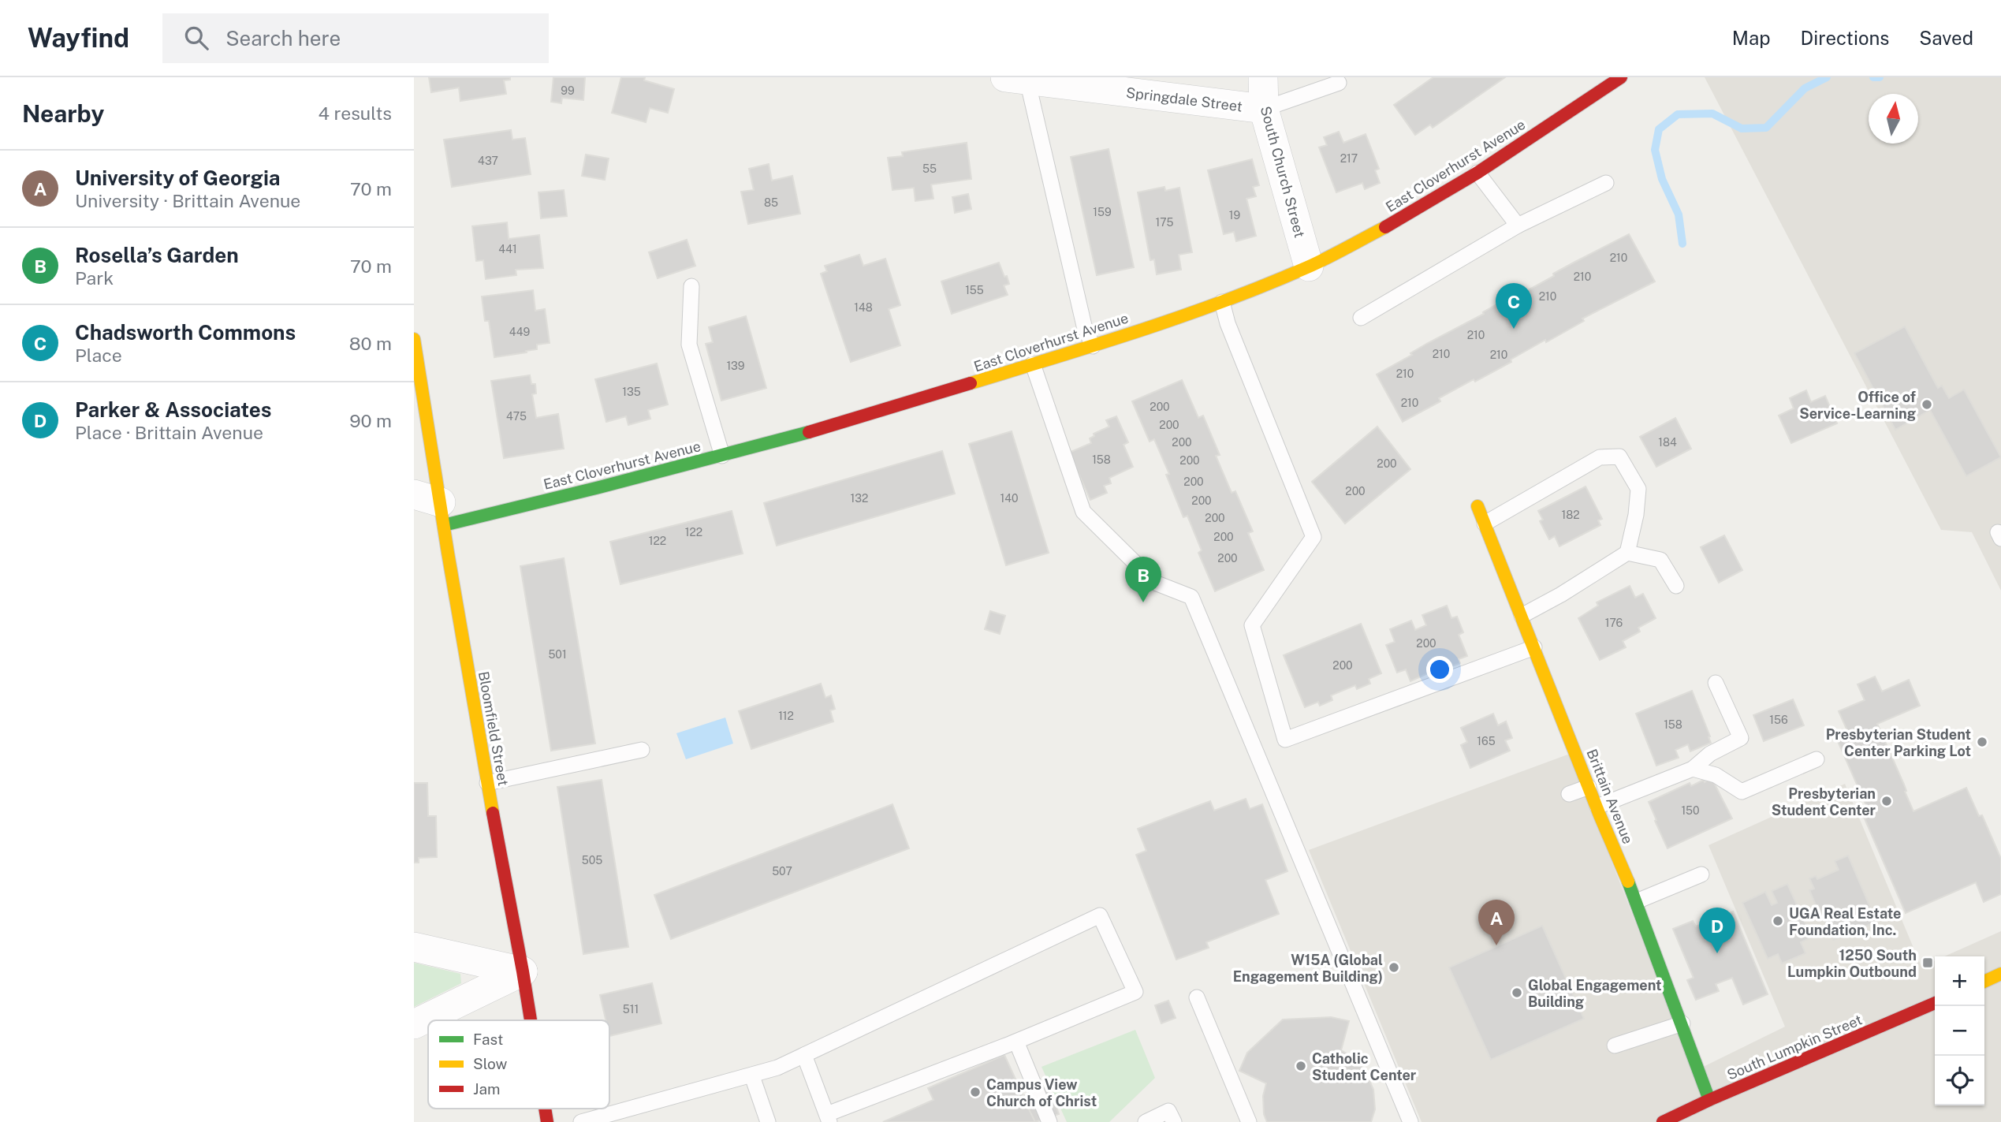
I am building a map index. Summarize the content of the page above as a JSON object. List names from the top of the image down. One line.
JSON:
{"streets":{"street":["Springdale Street","East Cloverhurst Avenue","South Church Street","Bloomfield Street","Brittain Avenue","South Lumpkin Street"]},"crossings":[["Springdale Street","South Church Street"],["East Cloverhurst Avenue","South Church Street"],["East Cloverhurst Avenue","Bloomfield Street"],["Brittain Avenue","South Lumpkin Street"]],"places":{"other":["Office of Service-Learning","Presbyterian Student Center Parking Lot","Presbyterian Student Center","UGA Real Estate Foundation, Inc.","W15A (Global Engagement Building)","Global Engagement Building","Catholic Student Center","Campus View Church of Christ"],"transit":["1250 South Lumpkin Outbound"]},"house_numbers":["99","217","437","55","85","159","19","175","441","210","210","155","210","148","449","210","210","210","139","210","135","210","200","475","200","200","184","158","200","200","200","200","132","140","200","182","200","122","200","122","200","176","200","501","200","112","156","158","165","150","505","507","511"],"legend":["Fast","Slow","Jam"],"north":"top","page":{"header":"Wayfind","search":"Search here","nav":["Map","Directions","Saved"],"heading":["Nearby","4 results"],"list":[{"mark":"A","name":"University of Georgia","note":"University · Brittain Avenue","value":"70 m"},{"mark":"B","name":"Rosella’s Garden","note":"Park","value":"70 m"},{"mark":"C","name":"Chadsworth Commons","note":"Place","value":"80 m"},{"mark":"D","name":"Parker & Associates","note":"Place · Brittain Avenue","value":"90 m"}],"pins":["C","B","A","D"],"map_buttons":["+","−"]}}
